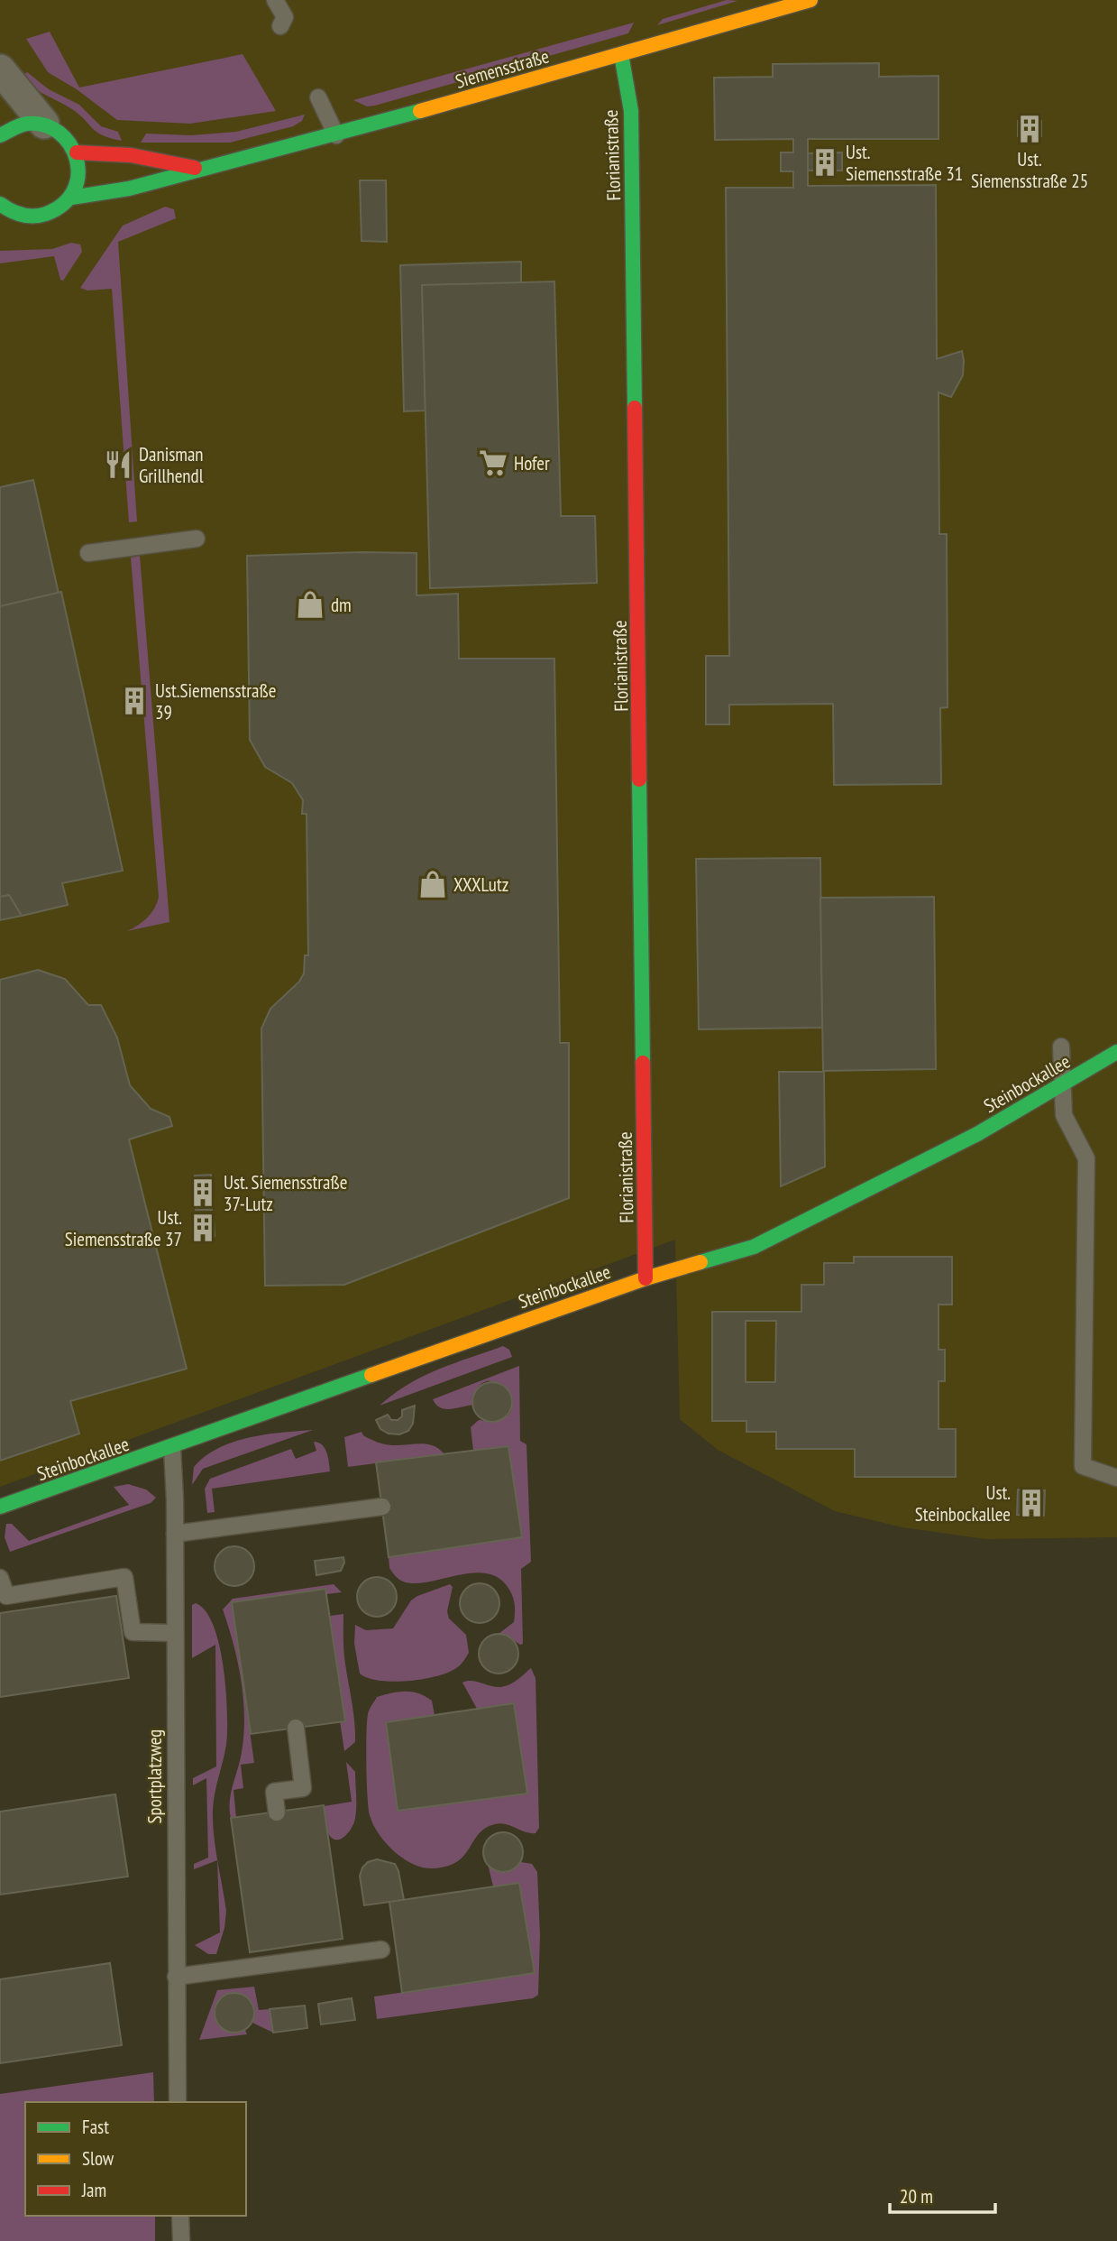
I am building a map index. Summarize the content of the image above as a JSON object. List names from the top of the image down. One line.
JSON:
{"streets":{"street":["Siemensstraße","Florianistraße","Steinbockallee"],"lane":["Sportplatzweg"]},"crossings":[["Siemensstraße","Florianistraße"],["Florianistraße","Steinbockallee"],["Steinbockallee","Sportplatzweg"]],"places":{"building":["Ust. Siemensstraße 25","Ust. Siemensstraße 31","Ust.Siemensstraße 39","Ust. Siemensstraße 37-Lutz","Ust. Siemensstraße 37","Ust. Steinbockallee"],"supermarket":["Hofer"],"restaurant":["Danisman Grillhendl"],"shop":["dm","XXXLutz"]},"legend":["Fast","Slow","Jam"],"scale_bar":"20 m"}
